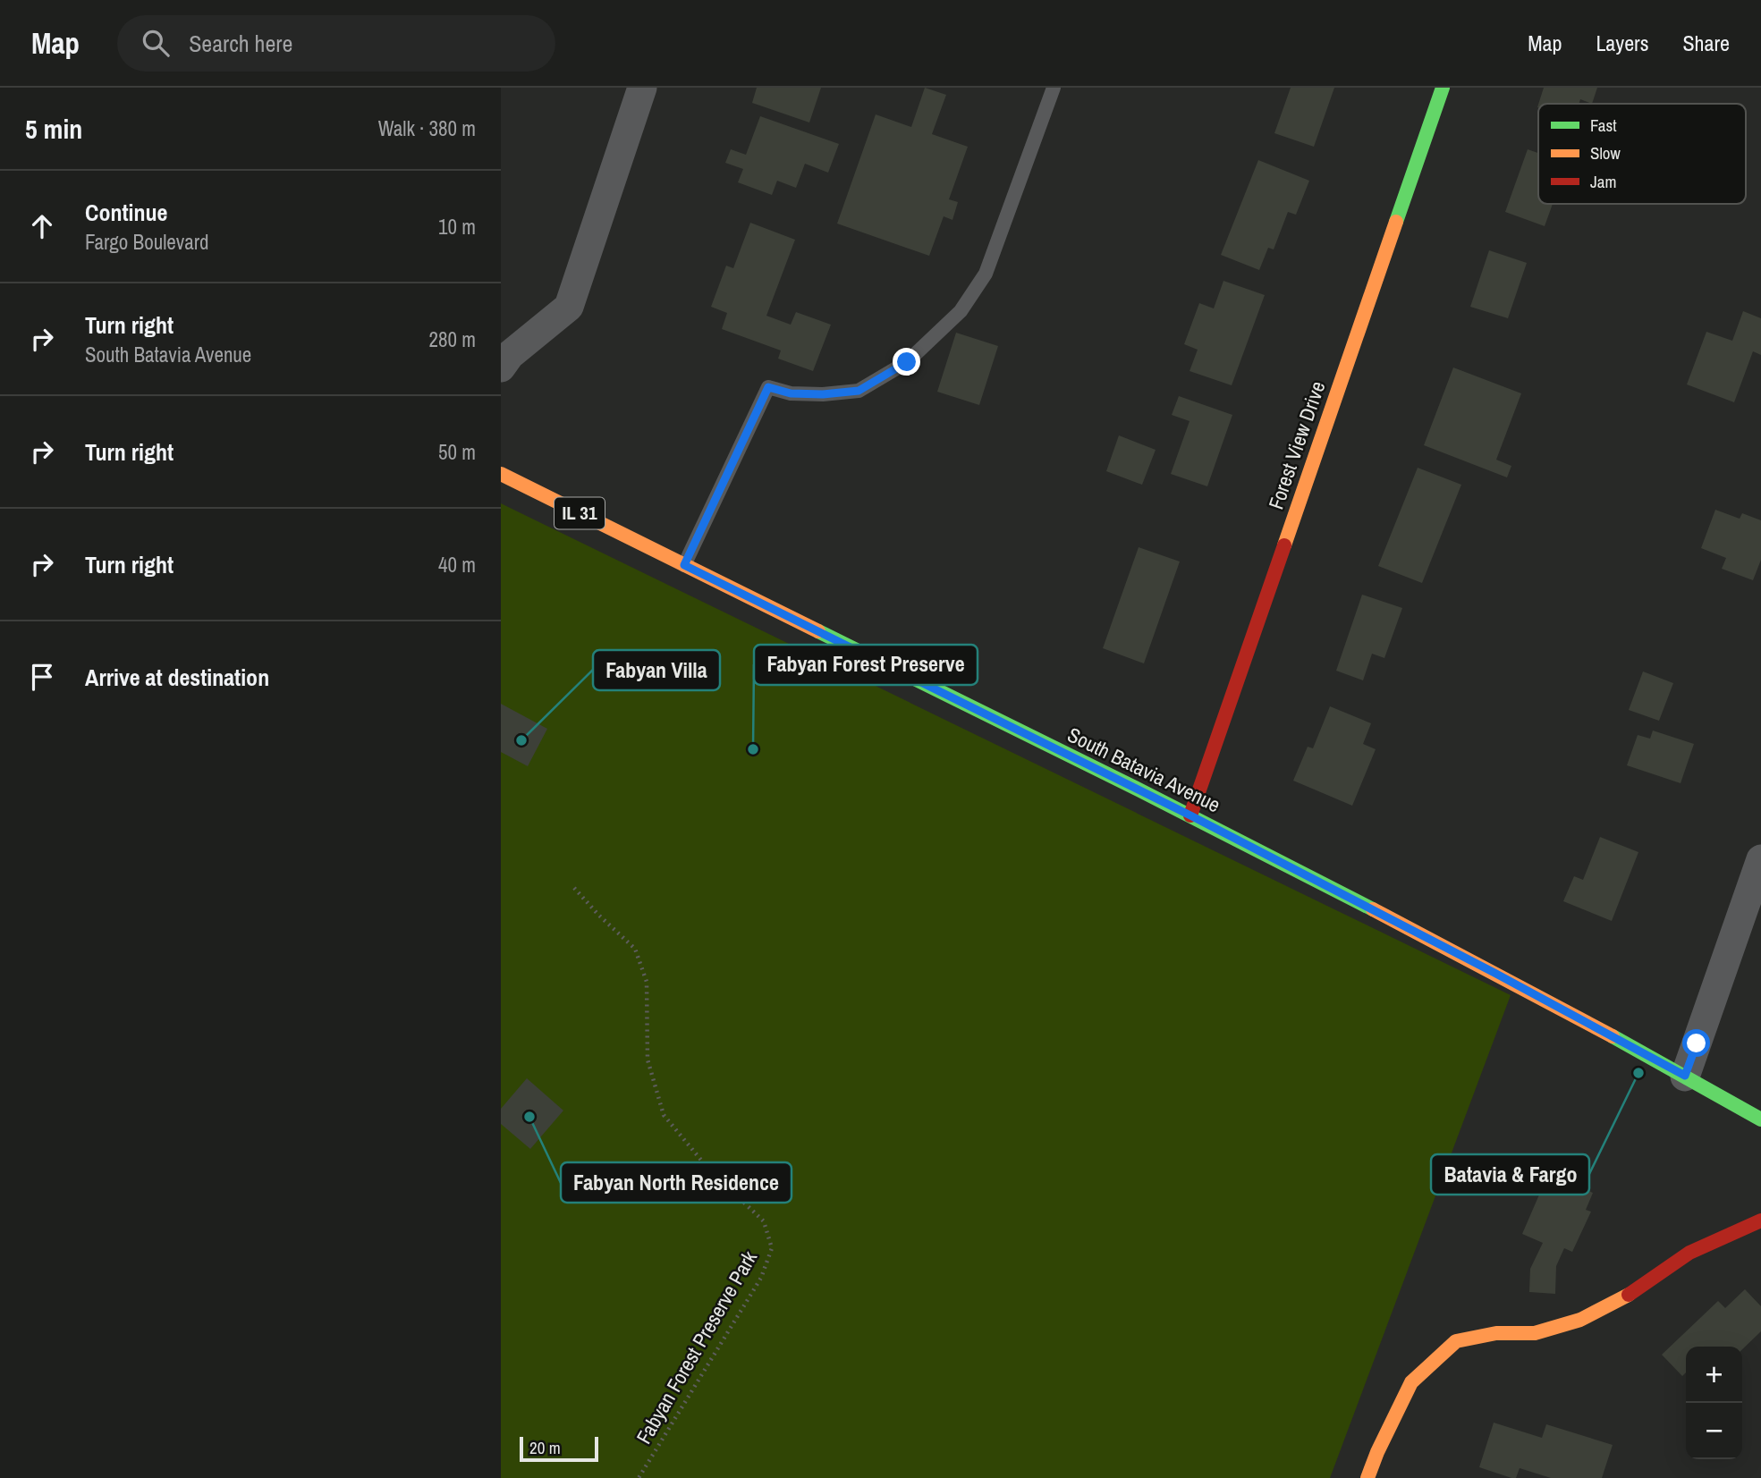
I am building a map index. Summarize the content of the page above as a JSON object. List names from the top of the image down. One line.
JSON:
{"streets":{"main road":["Forest View Drive","IL 31","South Batavia Avenue"],"path":["Fabyan Forest Preserve Park"]},"crossings":[["Forest View Drive","South Batavia Avenue"]],"places":["Fabyan Villa","Fabyan Forest Preserve","Batavia & Fargo","Fabyan North Residence"],"legend":["Fast","Slow","Jam"],"scale_bar":"20 m","page":{"header":"Map","search":"Search here","nav":["Map","Layers","Share"],"heading":["5 min","Walk · 380 m"],"list":[["Continue","Fargo Boulevard","10 m"],["Turn right","South Batavia Avenue","280 m"],["Turn right","50 m"],["Turn right","40 m"],"Arrive at destination"],"map_buttons":["+","−"],"scale":"20 m"}}
